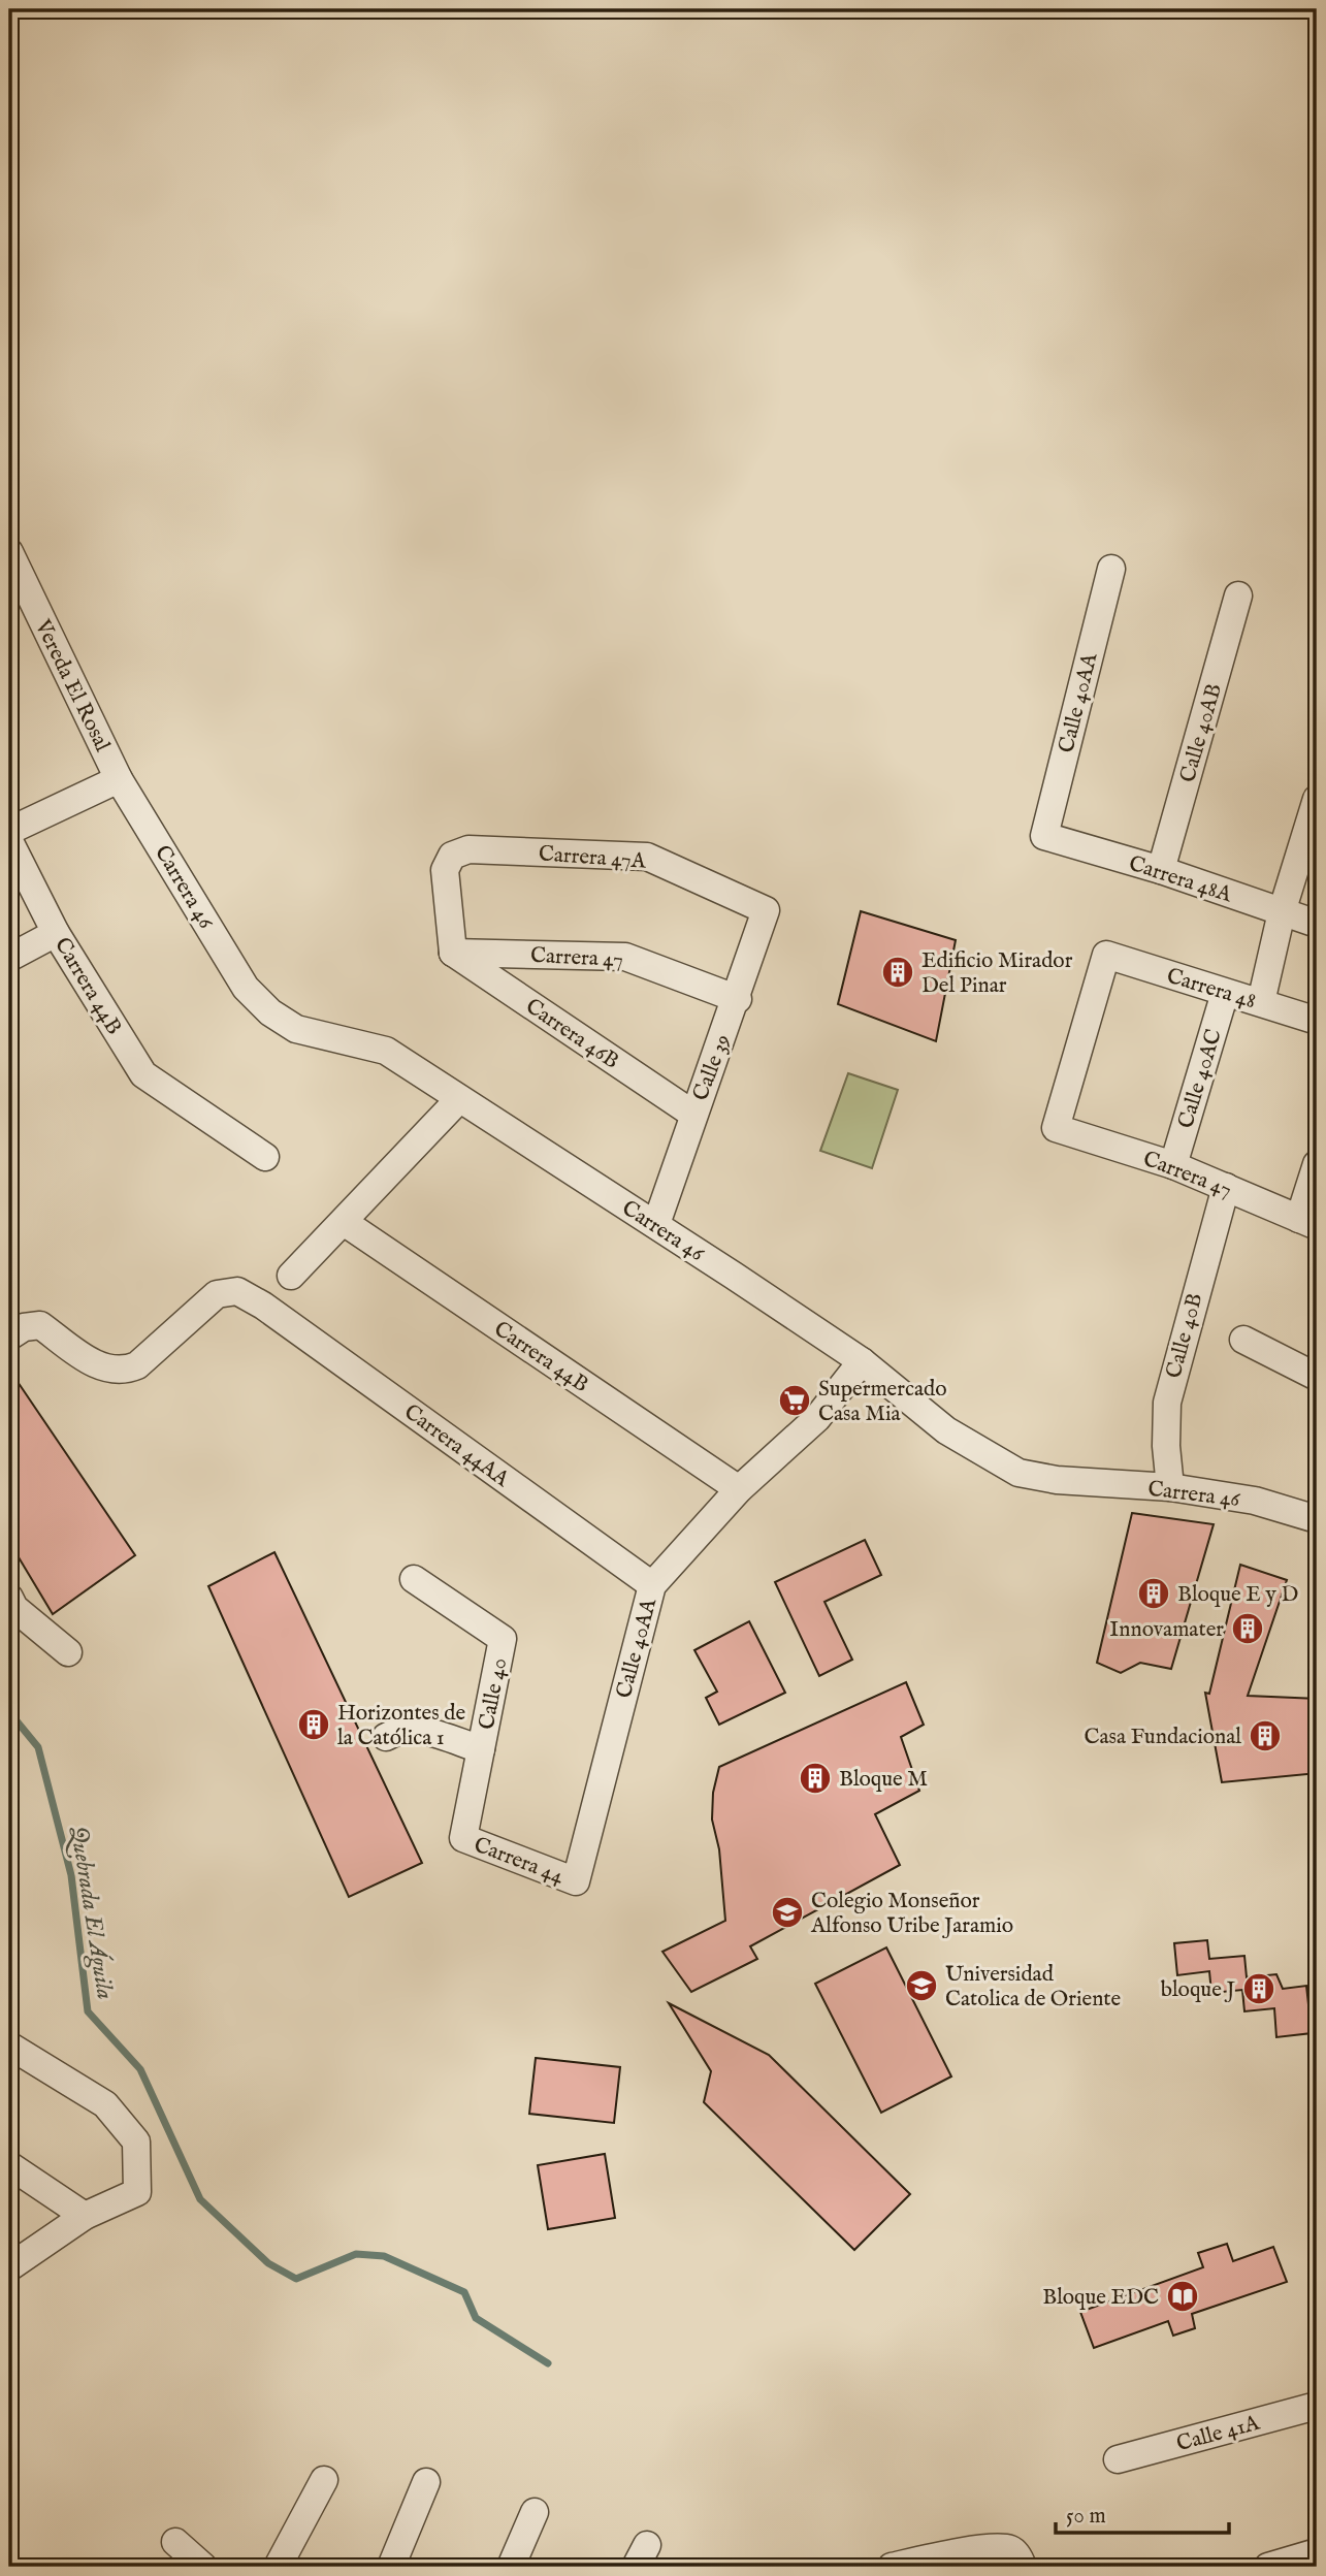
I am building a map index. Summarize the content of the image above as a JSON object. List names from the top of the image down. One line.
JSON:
{"streets":{"street":["Vereda El Rosal","Calle 40AA","Calle 40AB","Carrera 47A","Carrera 48A","Carrera 46","Carrera 47","Carrera 44B","Carrera 48","Carrera 46B","Calle 39","Calle 40AC","Calle 40B","Carrera 44AA","Calle 40","Carrera 44","Calle 41A"]},"crossings":[["Vereda El Rosal","Carrera 46"],["Calle 40AA","Carrera 48A"],["Calle 40AA","Carrera 46"],["Calle 40AA","Carrera 44B"],["Calle 40AA","Carrera 44AA"],["Calle 40AA","Carrera 44"],["Calle 40AB","Carrera 48A"],["Carrera 47A","Carrera 47"],["Carrera 47A","Carrera 46B"],["Carrera 47A","Calle 39"],["Carrera 46","Calle 39"],["Carrera 46","Calle 40B"],["Carrera 47","Carrera 48"],["Carrera 47","Carrera 46B"],["Carrera 47","Calle 39"],["Carrera 47","Calle 40AC"],["Carrera 47","Calle 40B"],["Carrera 48","Calle 40AC"],["Carrera 46B","Calle 39"],["Calle 40","Carrera 44"]],"water":["Quebrada El Águila"],"places":{"building":["Edificio Mirador Del Pinar","Bloque E y D","Innovamater","Horizontes de la Católica 1","Casa Fundacional","Bloque M","bloque J"],"supermarket":["Supermercado Casa Mia"],"school or university":["Colegio Monseñor Alfonso Uribe Jaramio","Universidad Catolica de Oriente"],"library":["Bloque EDC"]},"scale_bar":"50 m"}
